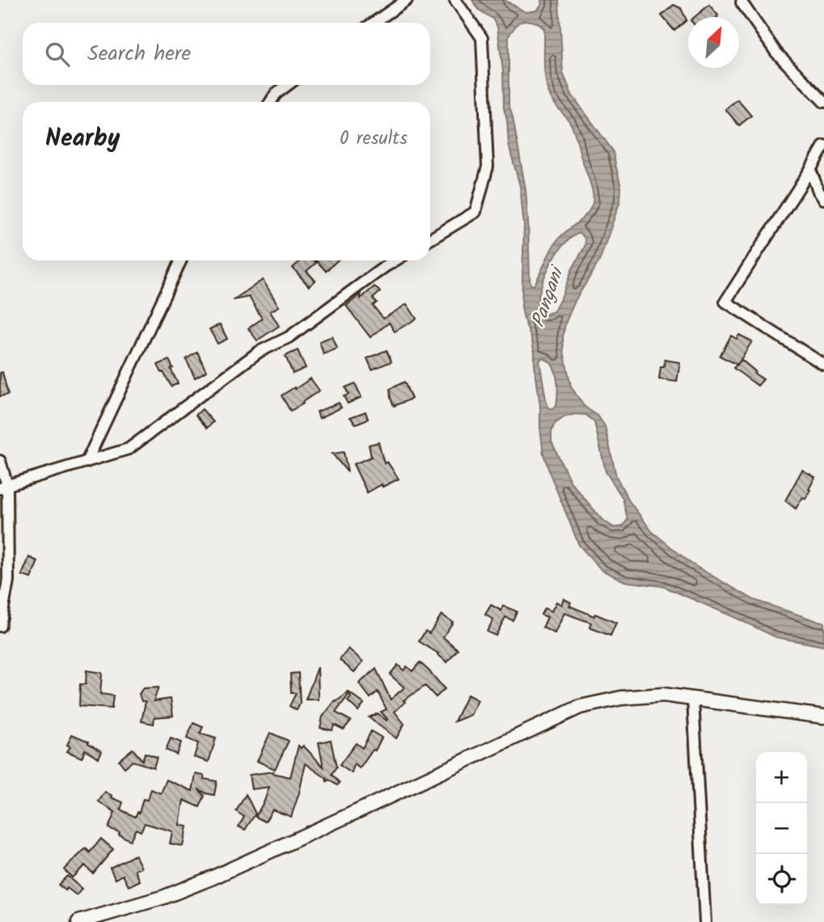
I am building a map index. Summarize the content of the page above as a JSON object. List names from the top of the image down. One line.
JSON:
{"water":["Pangani"],"north":"top right","page":{"search":"Search here","heading":["Nearby","0 results"],"map_buttons":["+","−"]}}
